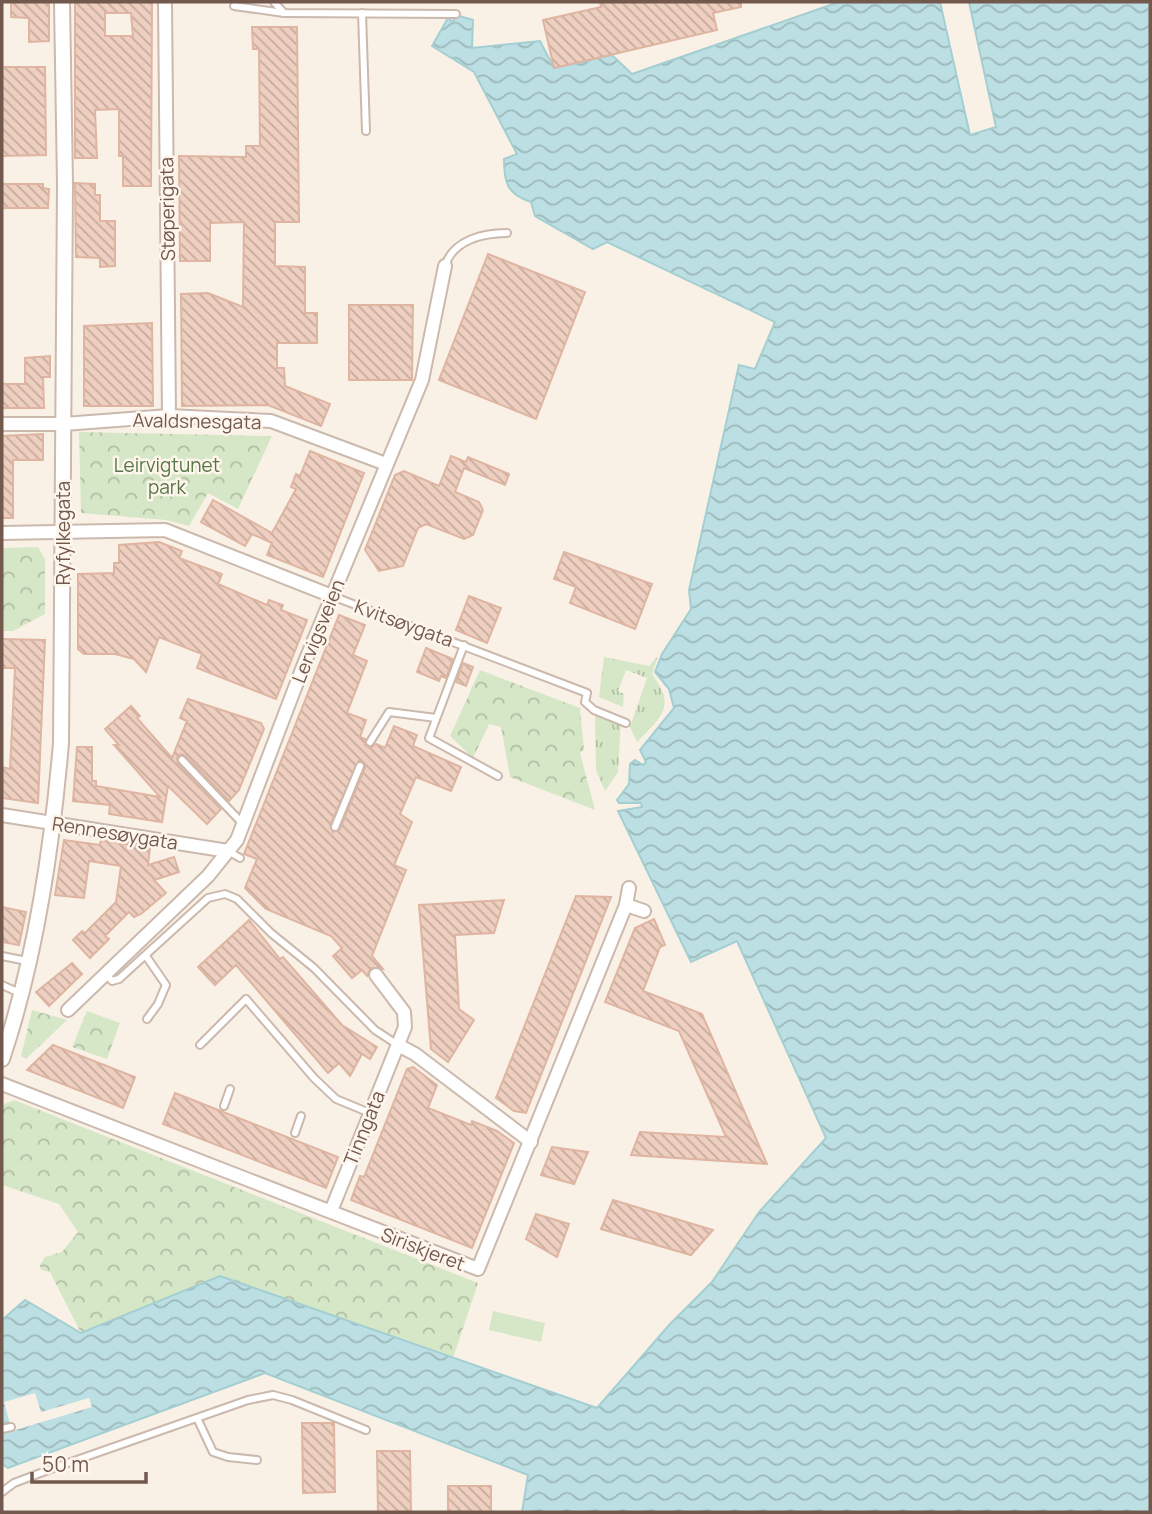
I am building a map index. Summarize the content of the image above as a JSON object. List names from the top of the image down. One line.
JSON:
{"streets":{"street":["Støperigata","Avaldsnesgata","Ryfylkegata","Kvitsøygata","Lervigsveien","Rennesøygata","Tinngata","Siriskjeret"]},"crossings":[["Støperigata","Avaldsnesgata"],["Avaldsnesgata","Ryfylkegata"],["Avaldsnesgata","Lervigsveien"],["Ryfylkegata","Kvitsøygata"],["Ryfylkegata","Rennesøygata"],["Kvitsøygata","Lervigsveien"],["Lervigsveien","Rennesøygata"],["Tinngata","Siriskjeret"]],"parks":["Leirvigtunet park"],"scale_bar":"50 m"}
